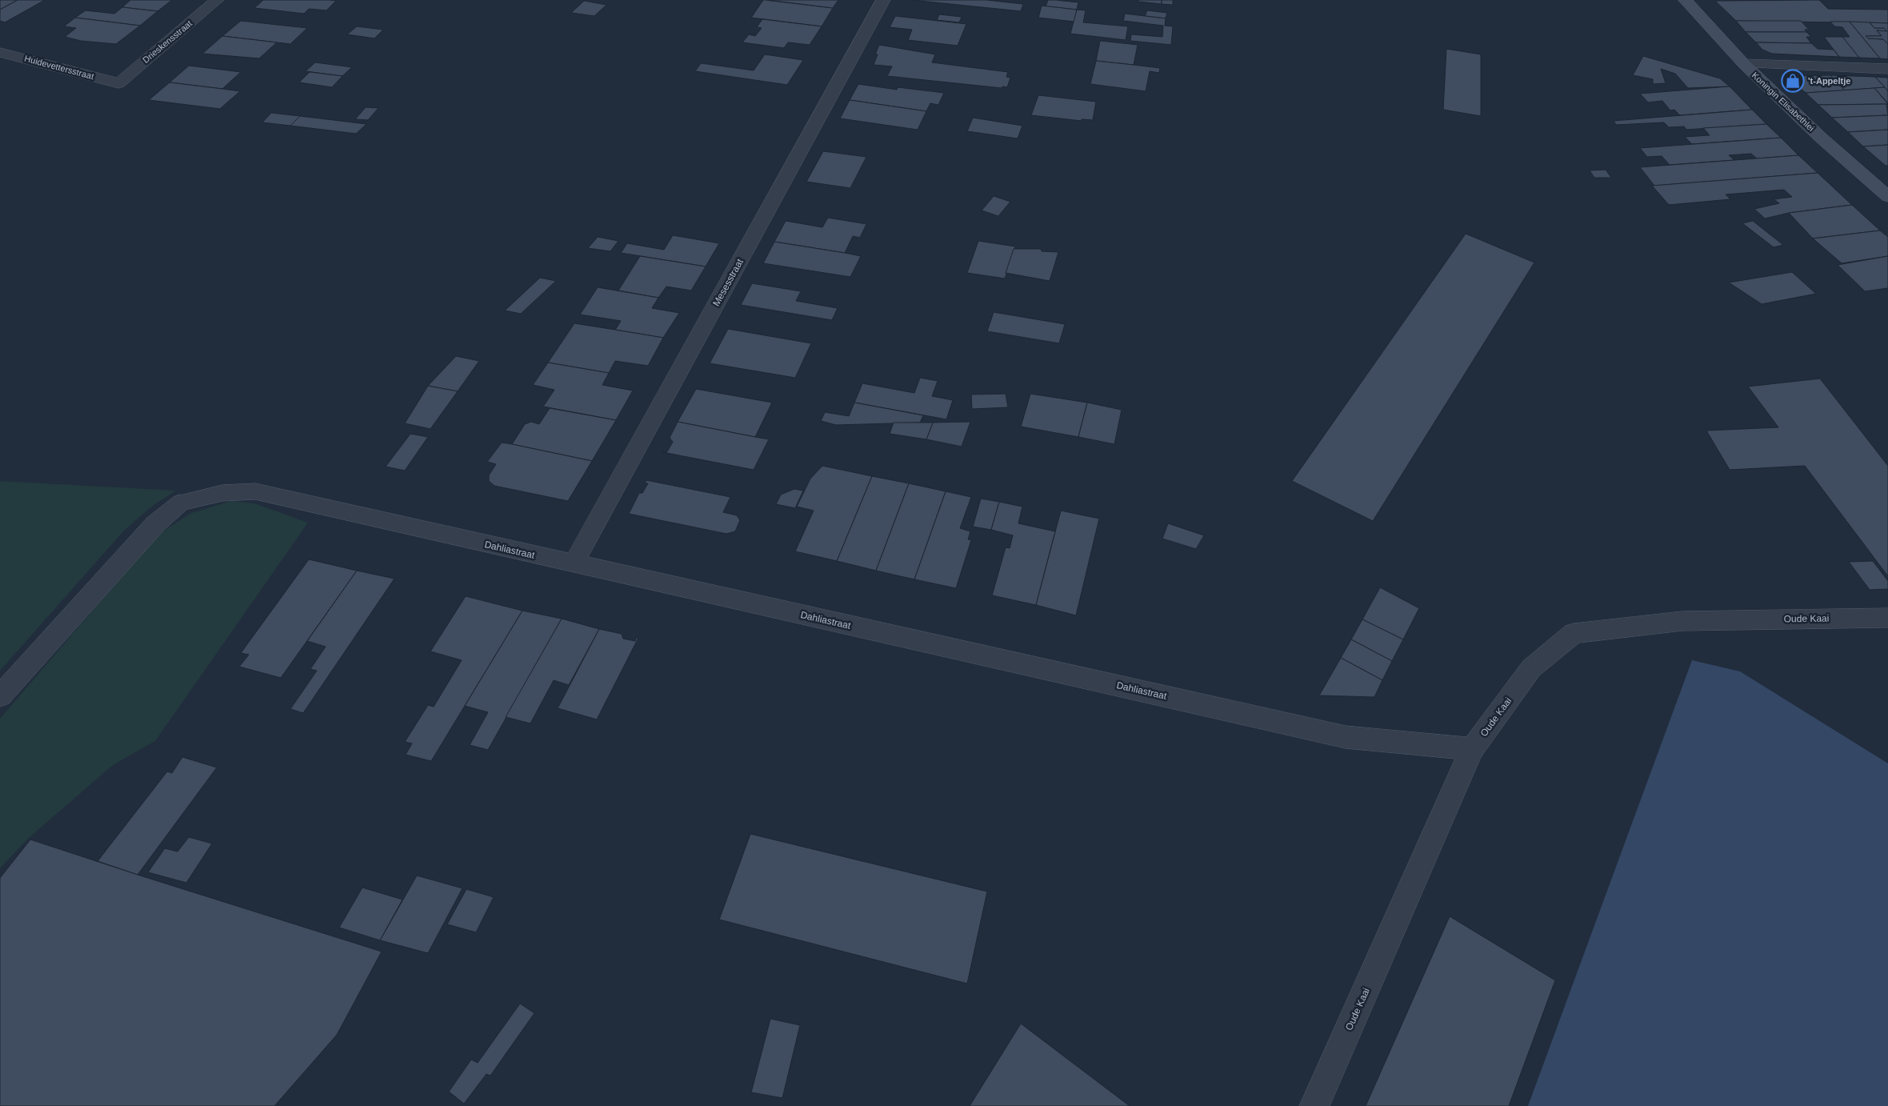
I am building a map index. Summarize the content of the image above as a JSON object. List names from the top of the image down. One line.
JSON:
{"streets":{"street":["Drieskensstraat","Huidevettersstraat","Koningin Elisabethlei","Mesesstraat","Dahliastraat","Oude Kaai"]},"crossings":[["Drieskensstraat","Huidevettersstraat"],["Mesesstraat","Dahliastraat"],["Dahliastraat","Oude Kaai"]],"places":{"shop":["'t-Appeltje"]}}
